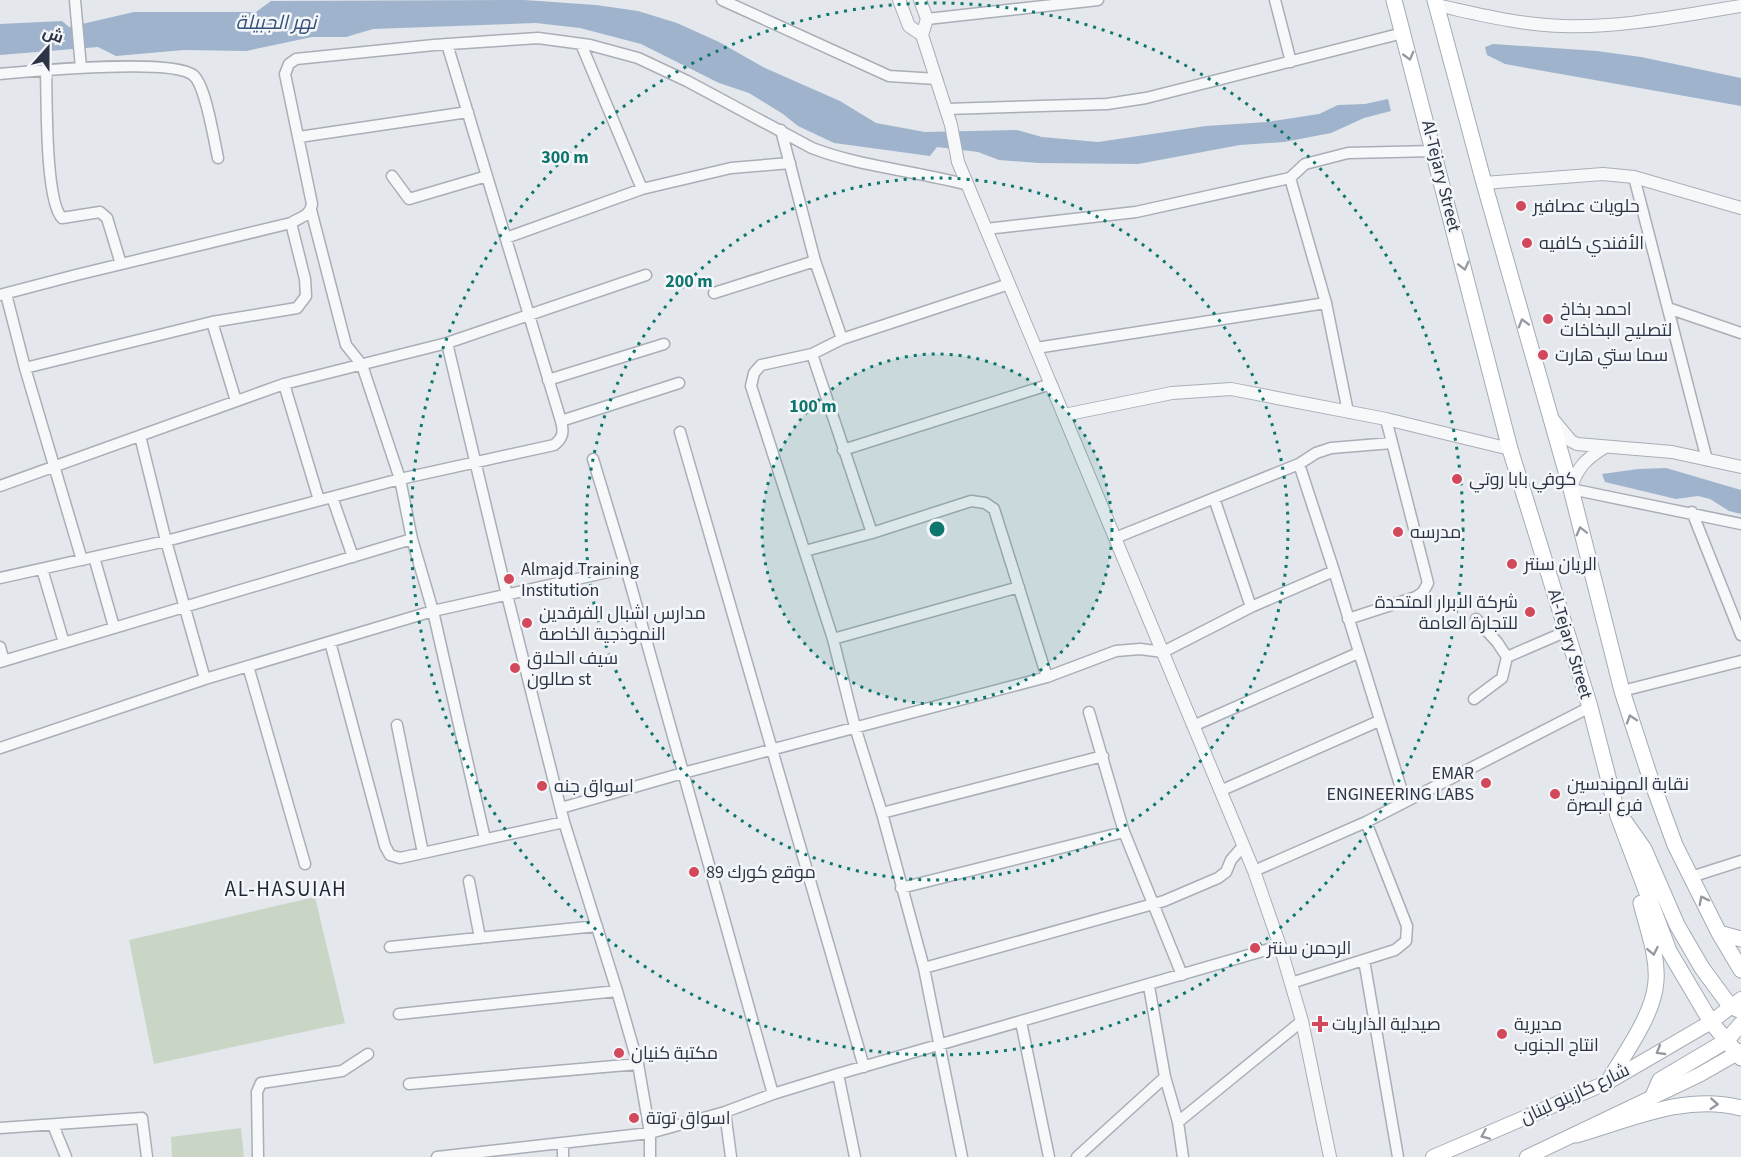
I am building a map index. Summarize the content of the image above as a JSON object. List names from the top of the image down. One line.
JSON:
{"streets":{"main road":["Al-Tejary Street","شارع كازينو لبنان"]},"crossings":[["Al-Tejary Street","شارع كازينو لبنان"]],"districts":["AL-HASUIAH"],"water":["نهر الجبيلة"],"places":{"other":["حلويات عصافير","الأفندي كافيه","احمد بخاخ لتصليح البخاخات","سما ستي هارت","كوفي بابا روتي","مدرسه","الريان سنتر","Almajd Training Institution","شركة الابرار المتحدة للتجارة العامة","مدارس اشبال الفرقدين النموذجية الخاصة","سيف الحلاق صالون st","EMAR ENGINEERING LABS","اسواق جنه","نقابة المهندسين فرع البصرة","موقع كورك 89","الرحمن سنتر","مديرية انتاج الجنوب","مكتبة كنيان","اسواق توتة"],"health":["صيدلية الذاريات"]},"north":"top","rings":["300 m","200 m","100 m"]}
